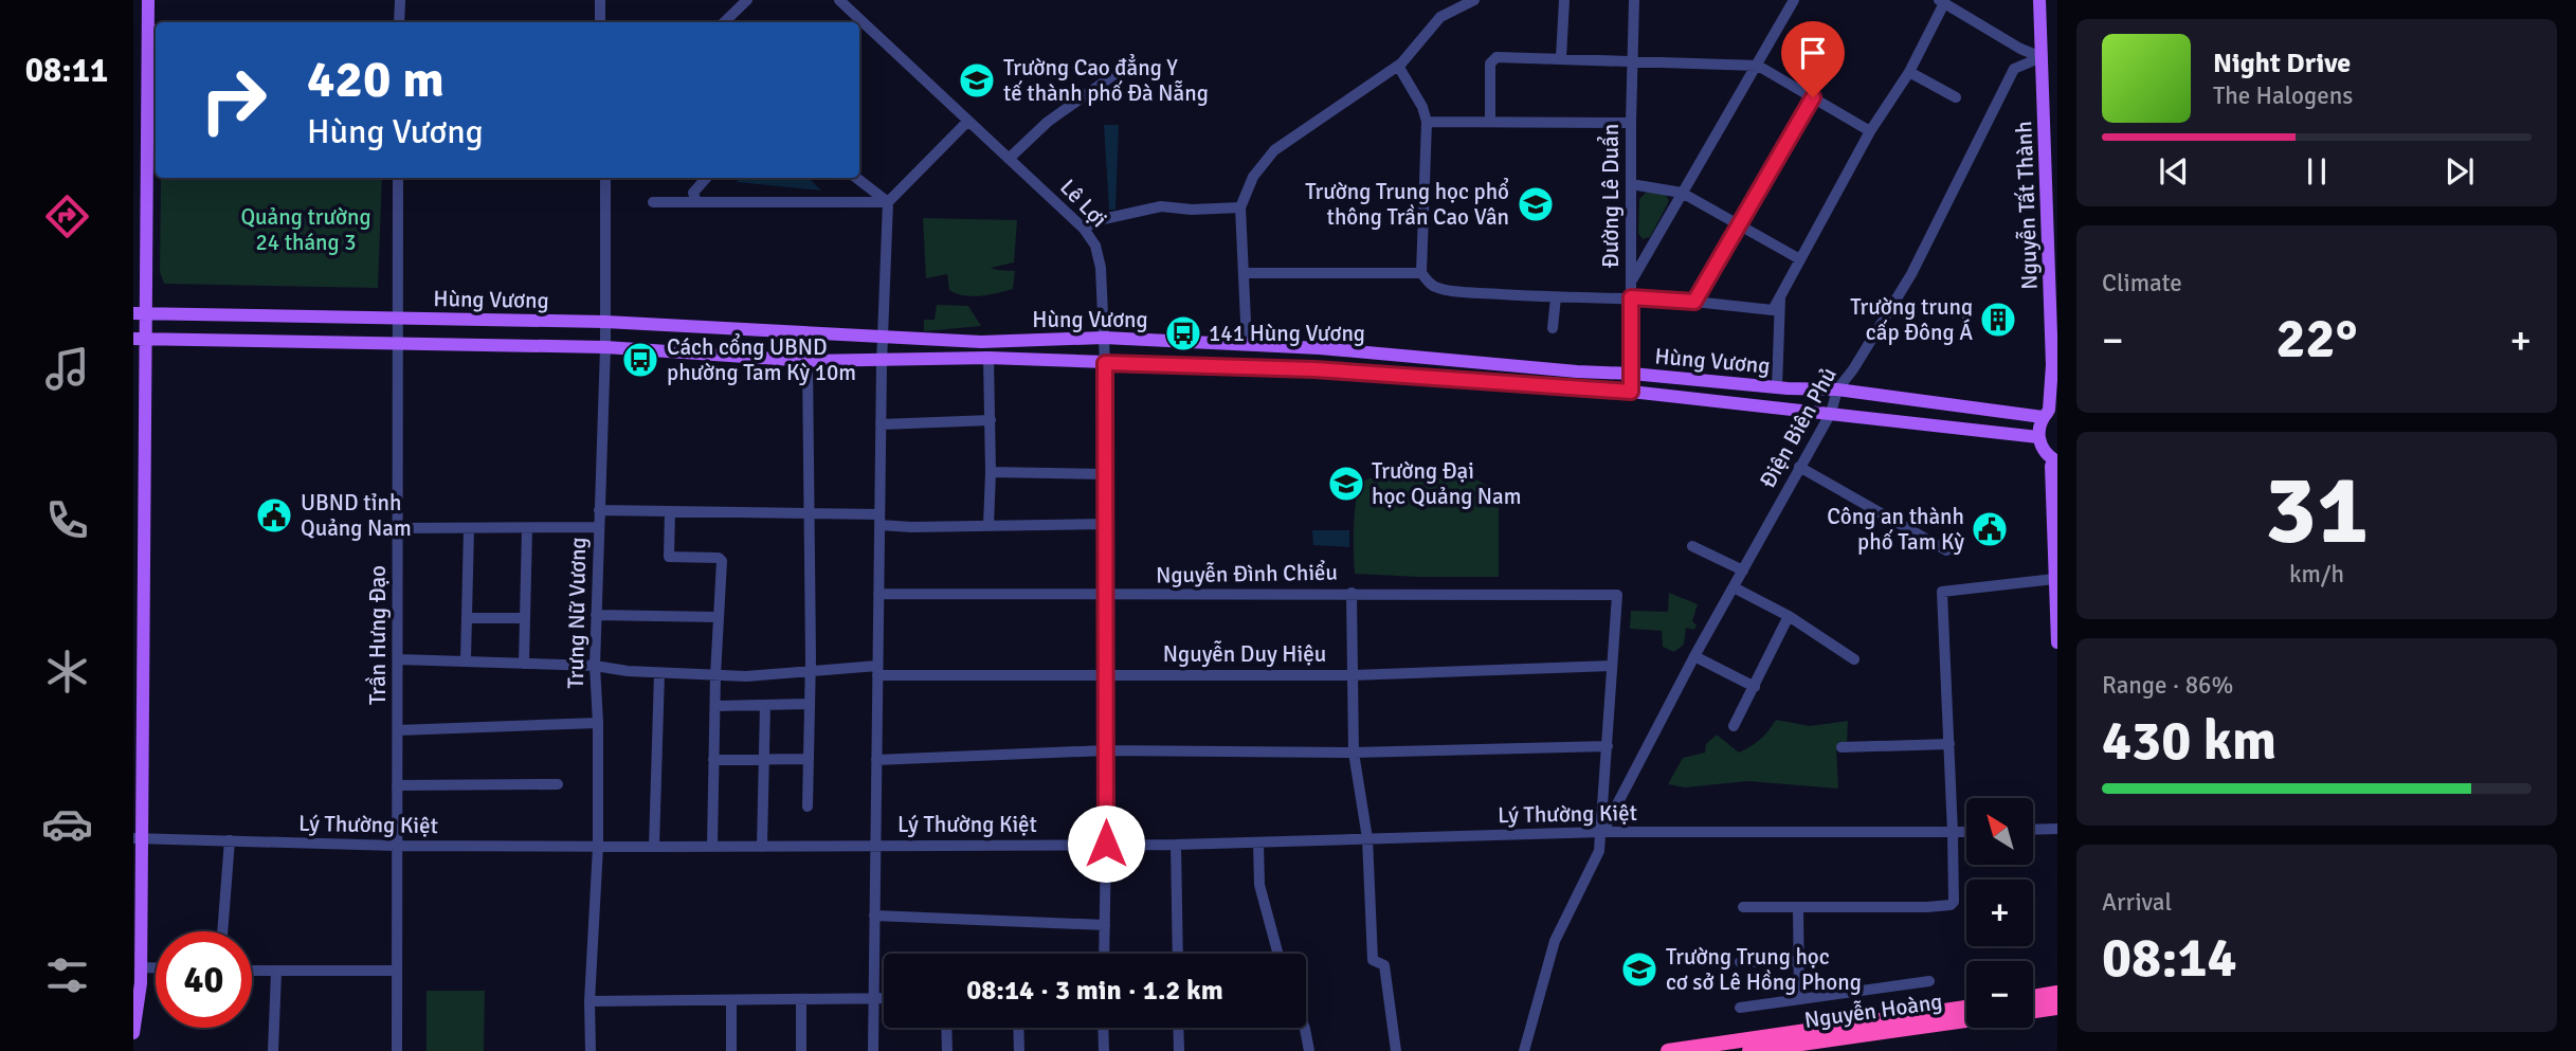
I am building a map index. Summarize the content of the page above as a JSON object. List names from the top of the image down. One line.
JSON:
{"streets":{"highway":["Nguyễn Hoàng"],"main road":["Nguyễn Tất Thành","Hùng Vương"],"street":["Đường Lê Duẩn","Lê Lợi","Điện Biên Phủ","Nguyễn Đình Chiểu","Trưng Nữ Vương","Trần Hưng Đạo","Nguyễn Duy Hiệu","Lý Thường Kiệt"]},"crossings":[["Đường Lê Duẩn","Hùng Vương"],["Lê Lợi","Hùng Vương"],["Lê Lợi","Nguyễn Đình Chiểu"],["Lê Lợi","Nguyễn Duy Hiệu"],["Lê Lợi","Lý Thường Kiệt"],["Nguyễn Tất Thành","Hùng Vương"],["Nguyễn Tất Thành","Điện Biên Phủ"],["Hùng Vương","Điện Biên Phủ"],["Hùng Vương","Trưng Nữ Vương"],["Hùng Vương","Trần Hưng Đạo"],["Điện Biên Phủ","Lý Thường Kiệt"],["Nguyễn Đình Chiểu","Nguyễn Duy Hiệu"],["Trưng Nữ Vương","Nguyễn Duy Hiệu"],["Trưng Nữ Vương","Lý Thường Kiệt"],["Trần Hưng Đạo","Nguyễn Duy Hiệu"],["Trần Hưng Đạo","Lý Thường Kiệt"]],"parks":["Quảng trường 24 tháng 3"],"places":{"school or university":["Trường Cao đẳng Y tế thành phố Đà Nẵng","Trường Trung học phổ thông Trần Cao Vân","Trường Đại học Quảng Nam","Trường Trung học cơ sở Lê Hồng Phong"],"building":["Trường trung cấp Đông Á"],"bus stop":["141 Hùng Vương","Cách cổng UBND phường Tam Kỳ 10m"],"public building":["UBND tỉnh Quảng Nam","Công an thành phố Tam Kỳ"]},"north":"top left","page":{"tabs":"08:11","turn":["420 m","Hùng Vương"],"song":["Night Drive","The Halogens"],"tile":["Climate",["31","km/h"],["Range · 86%","430 km"],["Arrival","08:14"]],"heat":["−","22°","+"],"map_buttons":["+","−"],"limit":"40","trip":"08:14 · 3 min · 1.2 km"}}
